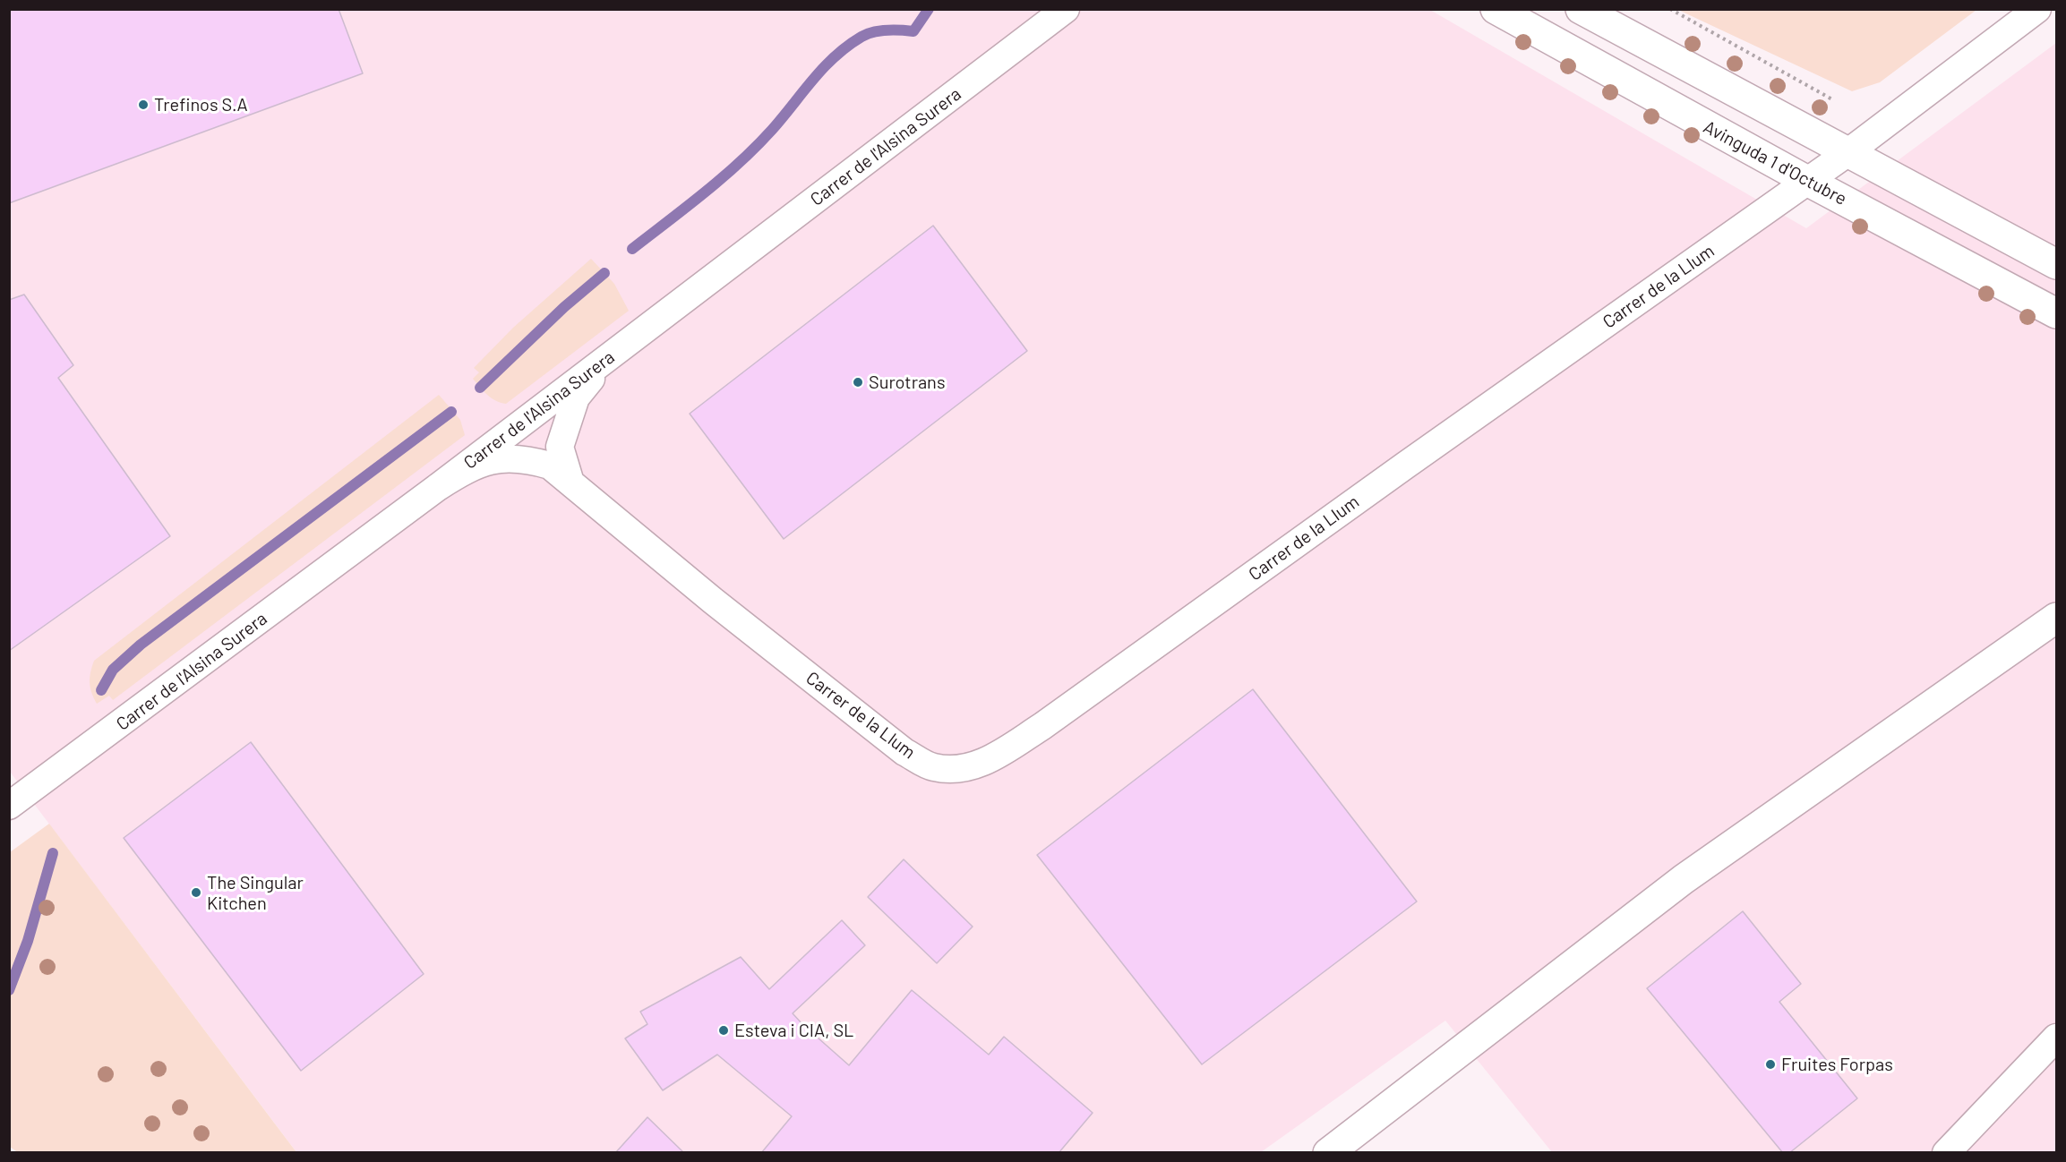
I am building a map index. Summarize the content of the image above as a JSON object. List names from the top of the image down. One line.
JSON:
{"streets":{"main road":["Avinguda 1 d'Octubre"],"street":["Carrer de l'Alsina Surera","Carrer de la Llum"]},"crossings":[["Carrer de l'Alsina Surera","Carrer de la Llum"],["Avinguda 1 d'Octubre","Carrer de la Llum"]],"places":["Trefinos S.A","Surotrans","The Singular Kitchen","Esteva i CIA, SL","Fruites Forpas"]}
